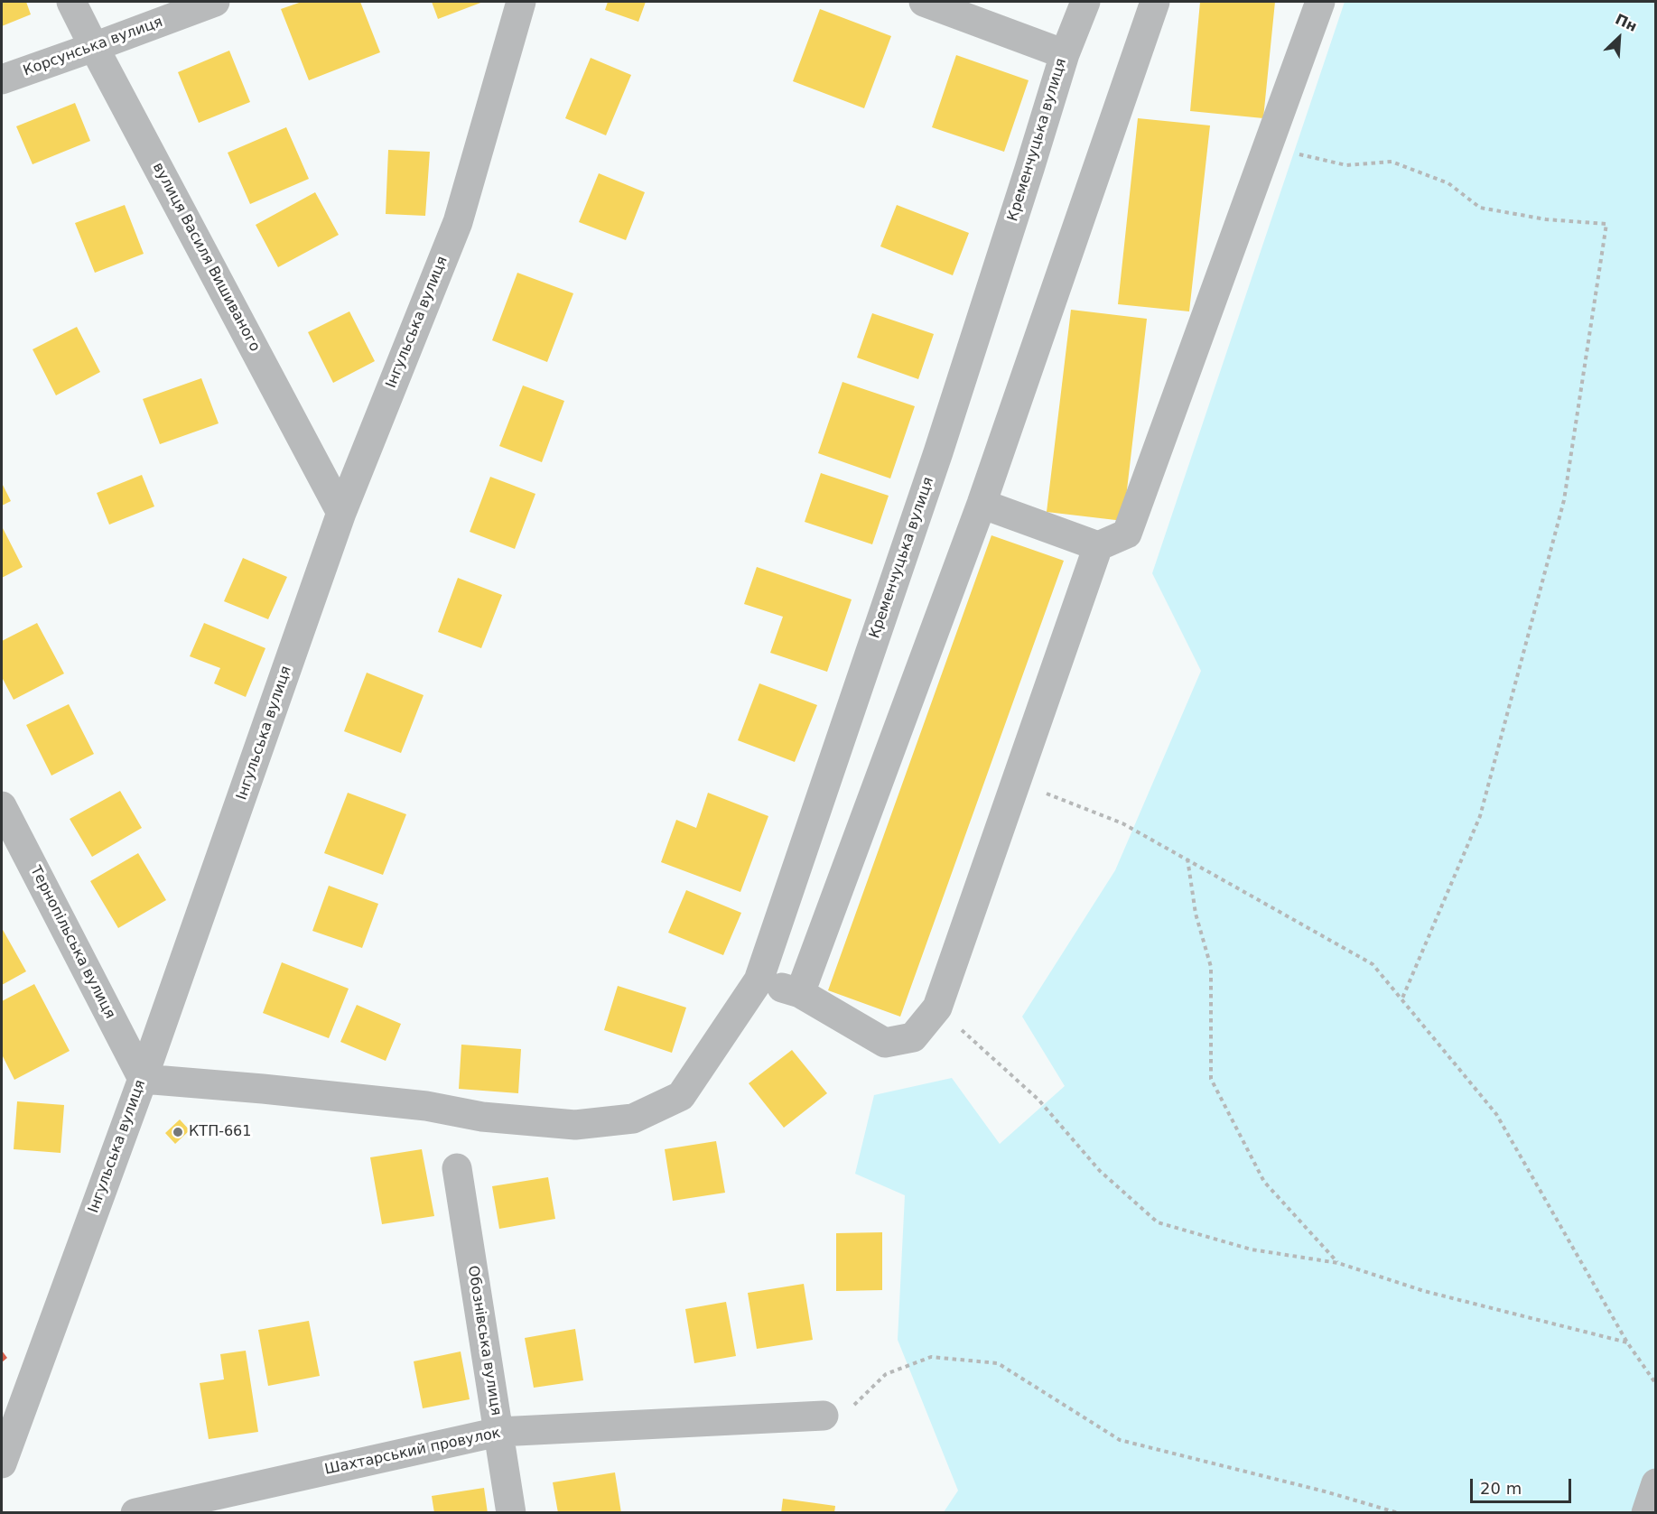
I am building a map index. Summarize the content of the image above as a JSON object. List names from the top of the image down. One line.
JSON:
{"streets":{"street":["Корсунська вулиця","Кременчуцька вулиця","вулиця Василя Вишиваного","Інгульська вулиця","Тернопільська вулиця","Обознівська вулиця","Шахтарський провулок"]},"crossings":[["Корсунська вулиця","вулиця Василя Вишиваного"],["Кременчуцька вулиця","Інгульська вулиця"],["Кременчуцька вулиця","Тернопільська вулиця"],["вулиця Василя Вишиваного","Інгульська вулиця"],["Інгульська вулиця","Тернопільська вулиця"],["Обознівська вулиця","Шахтарський провулок"]],"places":["КТП-661"],"scale_bar":"20 m","north":"top right"}
